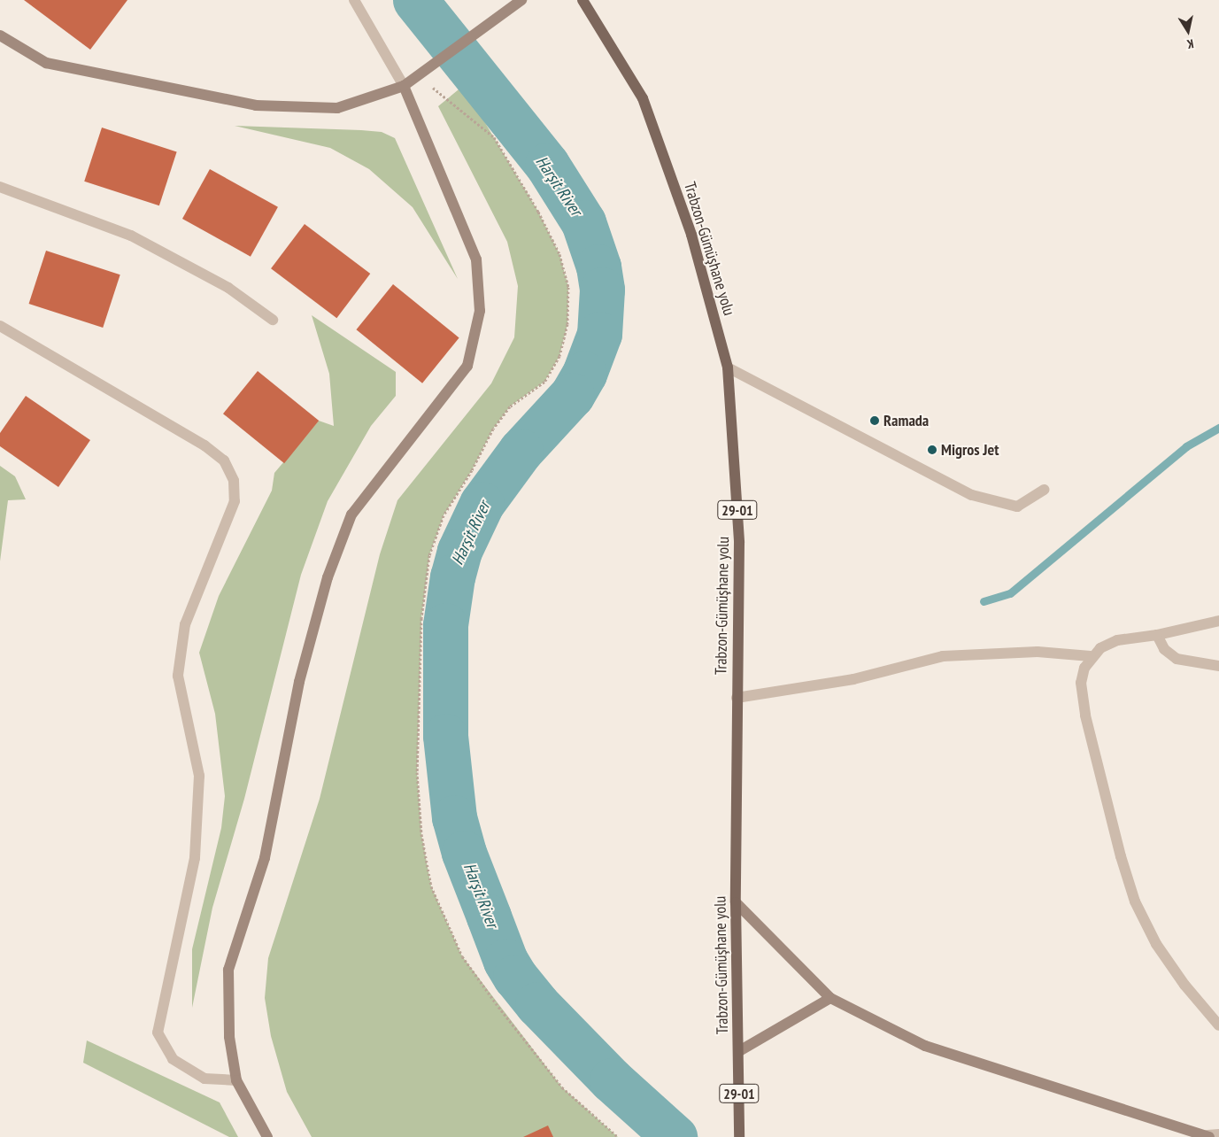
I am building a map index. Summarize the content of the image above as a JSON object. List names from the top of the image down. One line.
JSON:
{"streets":{"main road":["Trabzon-Gümüşhane yolu","29-01"]},"water":["Harşit River"],"places":["Ramada","Migros Jet"],"north":"bottom"}
